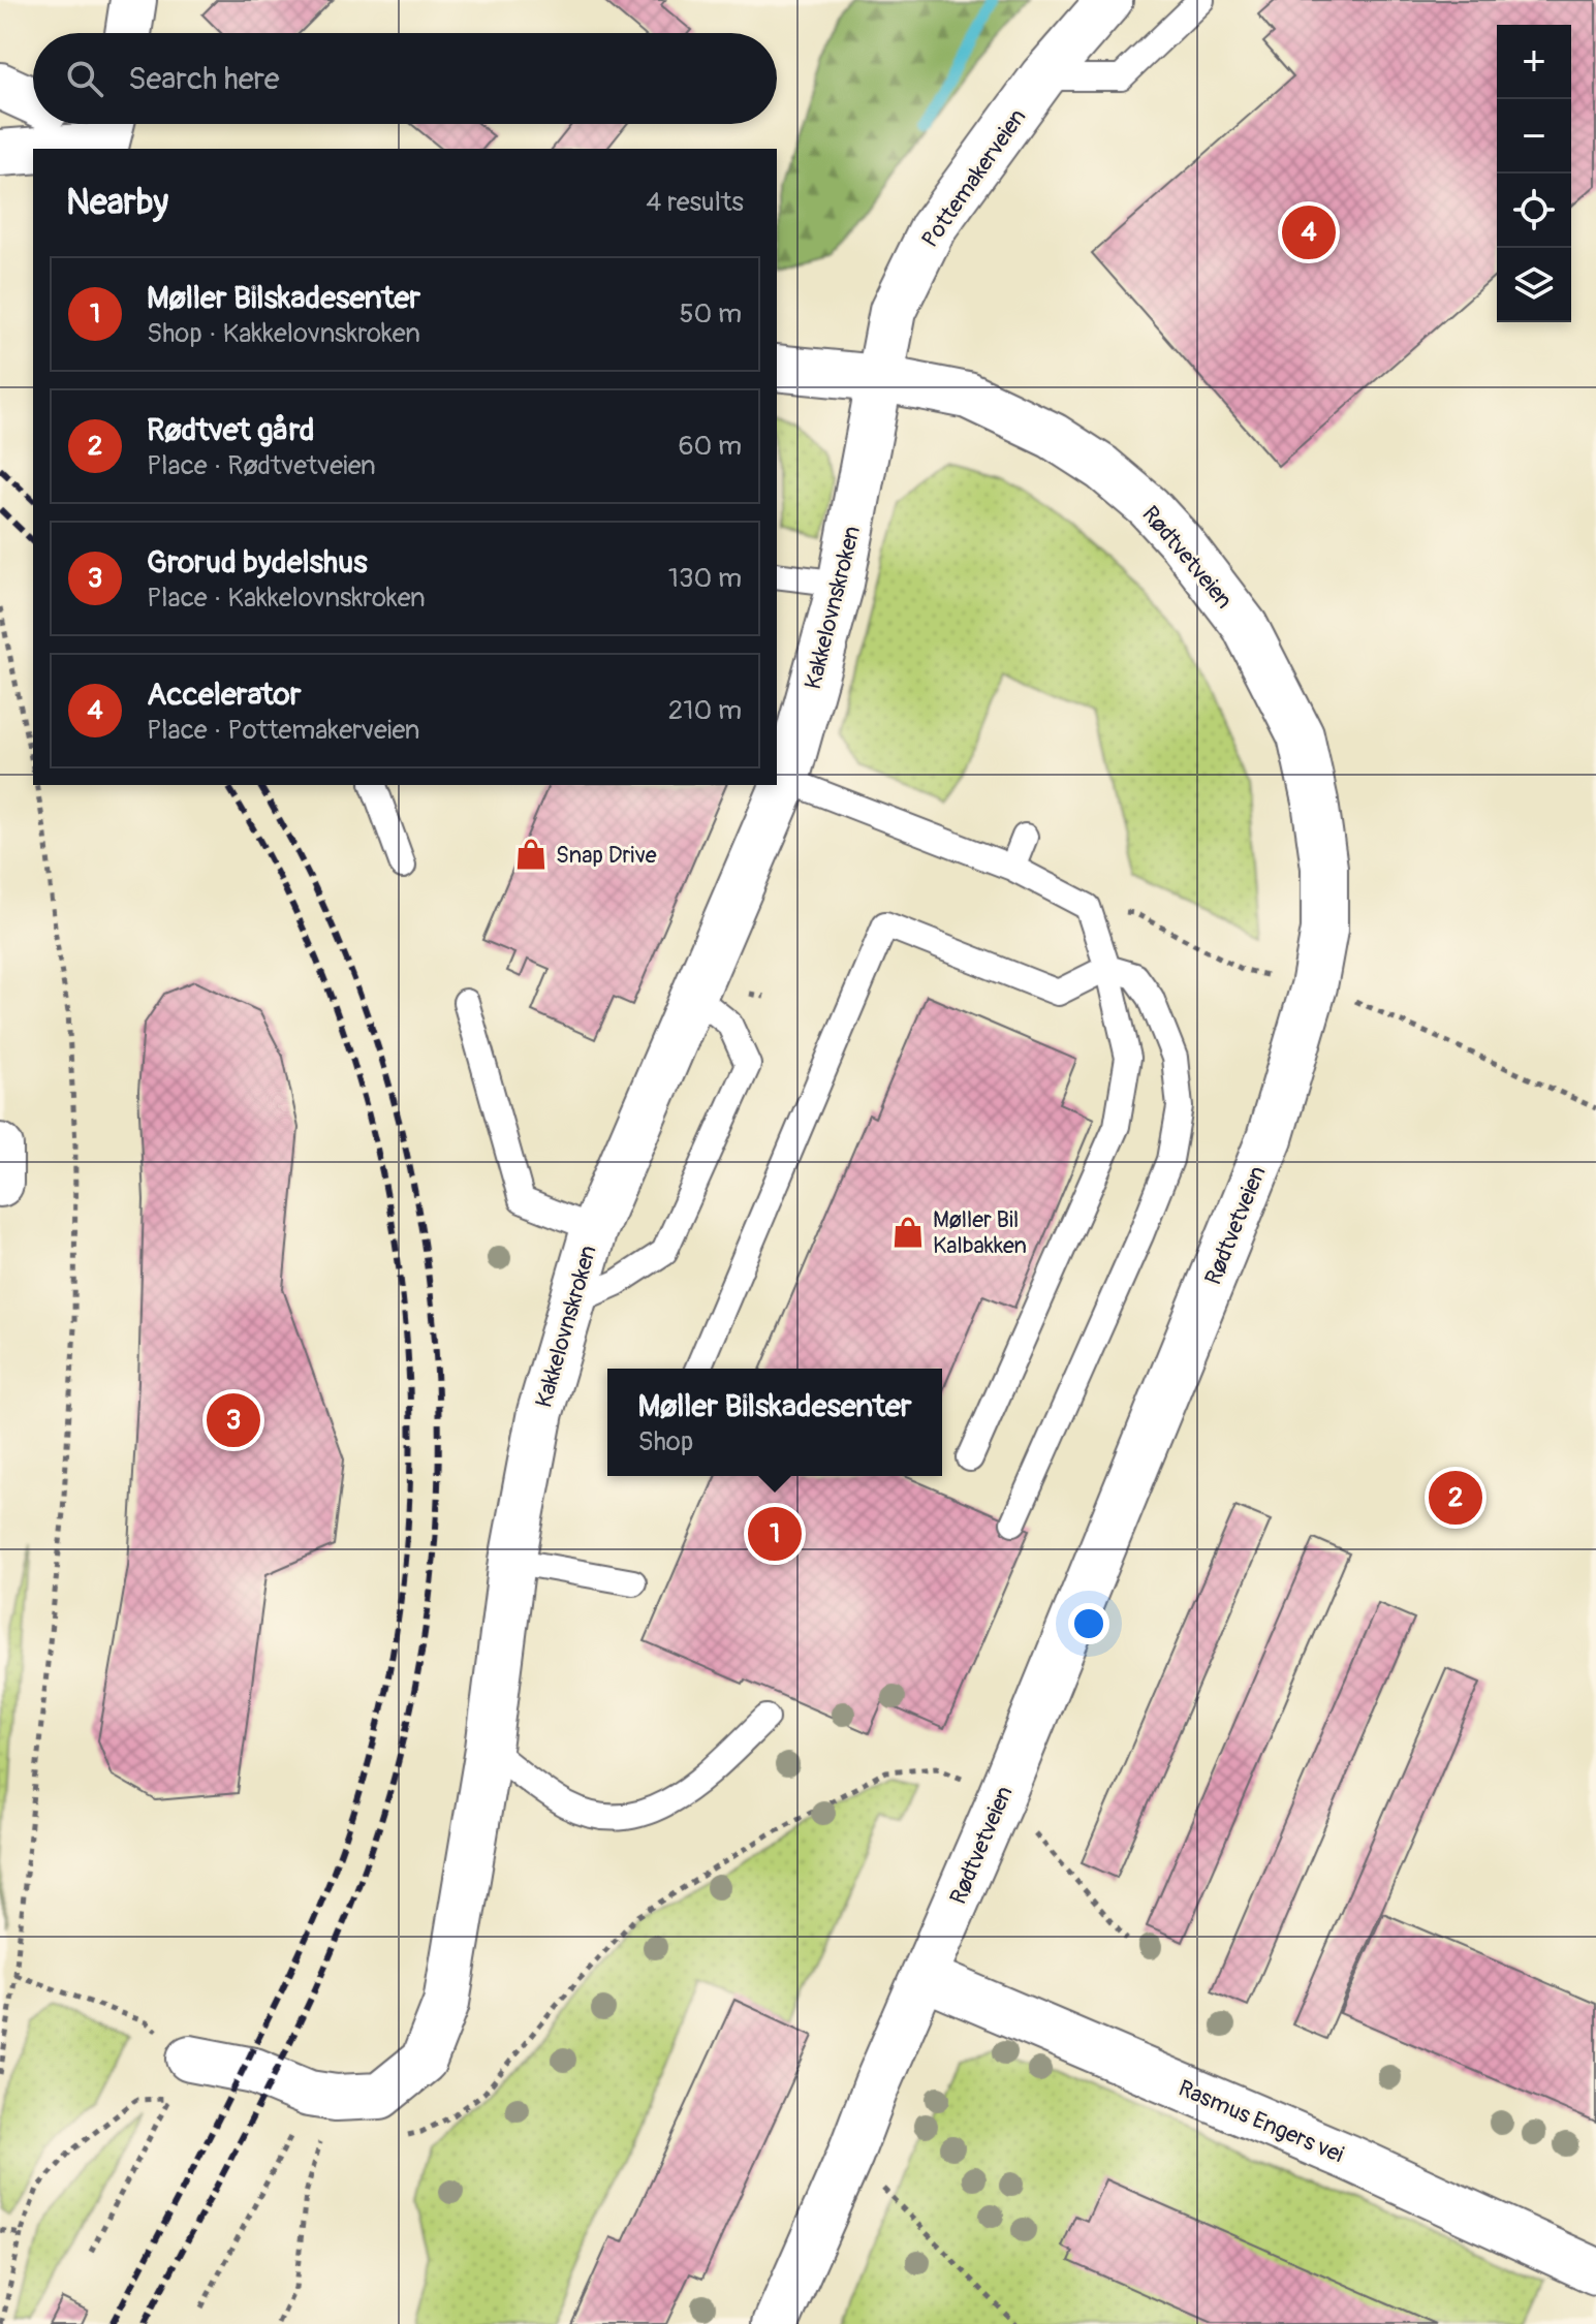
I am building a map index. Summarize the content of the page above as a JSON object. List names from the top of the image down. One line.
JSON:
{"streets":{"main road":["Pottemakerveien","Rødtvetveien","Kakkelovnskroken","Rasmus Engers vei"]},"crossings":[["Pottemakerveien","Rødtvetveien"],["Pottemakerveien","Kakkelovnskroken"],["Rødtvetveien","Kakkelovnskroken"],["Rødtvetveien","Rasmus Engers vei"]],"places":{"shop":["Snap Drive","Møller Bil Kalbakken"]},"page":{"map_buttons":["+","−"],"search":"Search here","heading":["Nearby","4 results"],"pins":["4","3","2","1"],"list":[{"mark":"1","name":"Møller Bilskadesenter","note":"Shop · Kakkelovnskroken","value":"50 m"},{"mark":"2","name":"Rødtvet gård","note":"Place · Rødtvetveien","value":"60 m"},{"mark":"3","name":"Grorud bydelshus","note":"Place · Kakkelovnskroken","value":"130 m"},{"mark":"4","name":"Accelerator","note":"Place · Pottemakerveien","value":"210 m"}],"popup":["Møller Bilskadesenter","Shop"]}}
